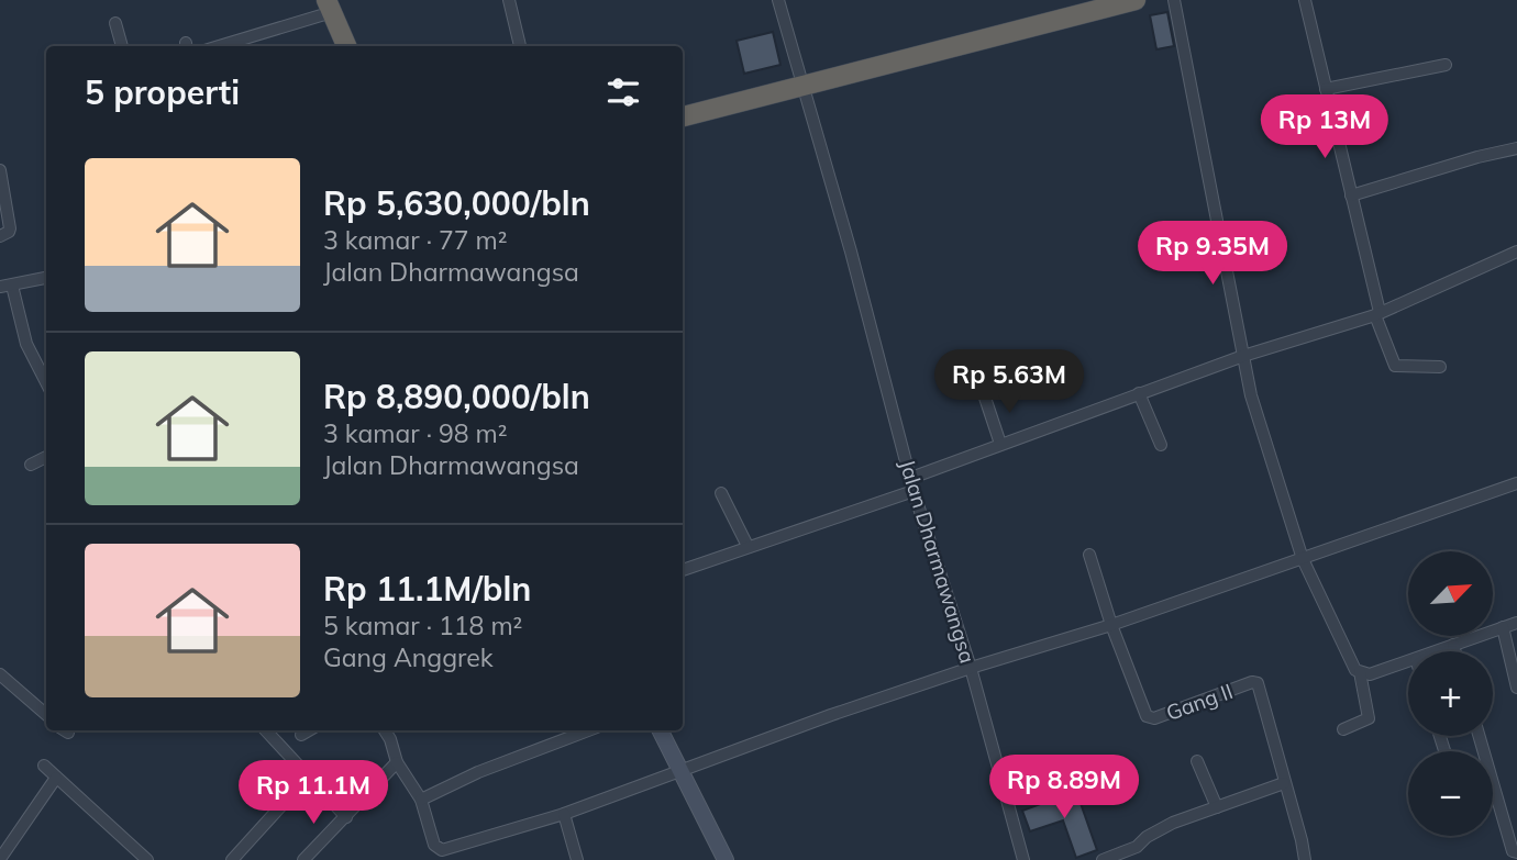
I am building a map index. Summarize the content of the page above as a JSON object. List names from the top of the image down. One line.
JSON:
{"streets":{"street":["Jalan Dharmawangsa","Gang II"]},"north":"top right","page":{"heading":"5 properti","price":["Rp 13M","Rp 9.35M","Rp 5.63M","Rp 8.89M","Rp 11.1M"],"list":[{"name":"Rp 5,630,000/bln","note":"3 kamar · 77 m² · Jalan Dharmawangsa"},{"name":"Rp 8,890,000/bln","note":"3 kamar · 98 m² · Jalan Dharmawangsa"},{"name":"Rp 11.1M/bln","note":"5 kamar · 118 m² · Gang Anggrek"}],"map_buttons":["+","−"]}}
